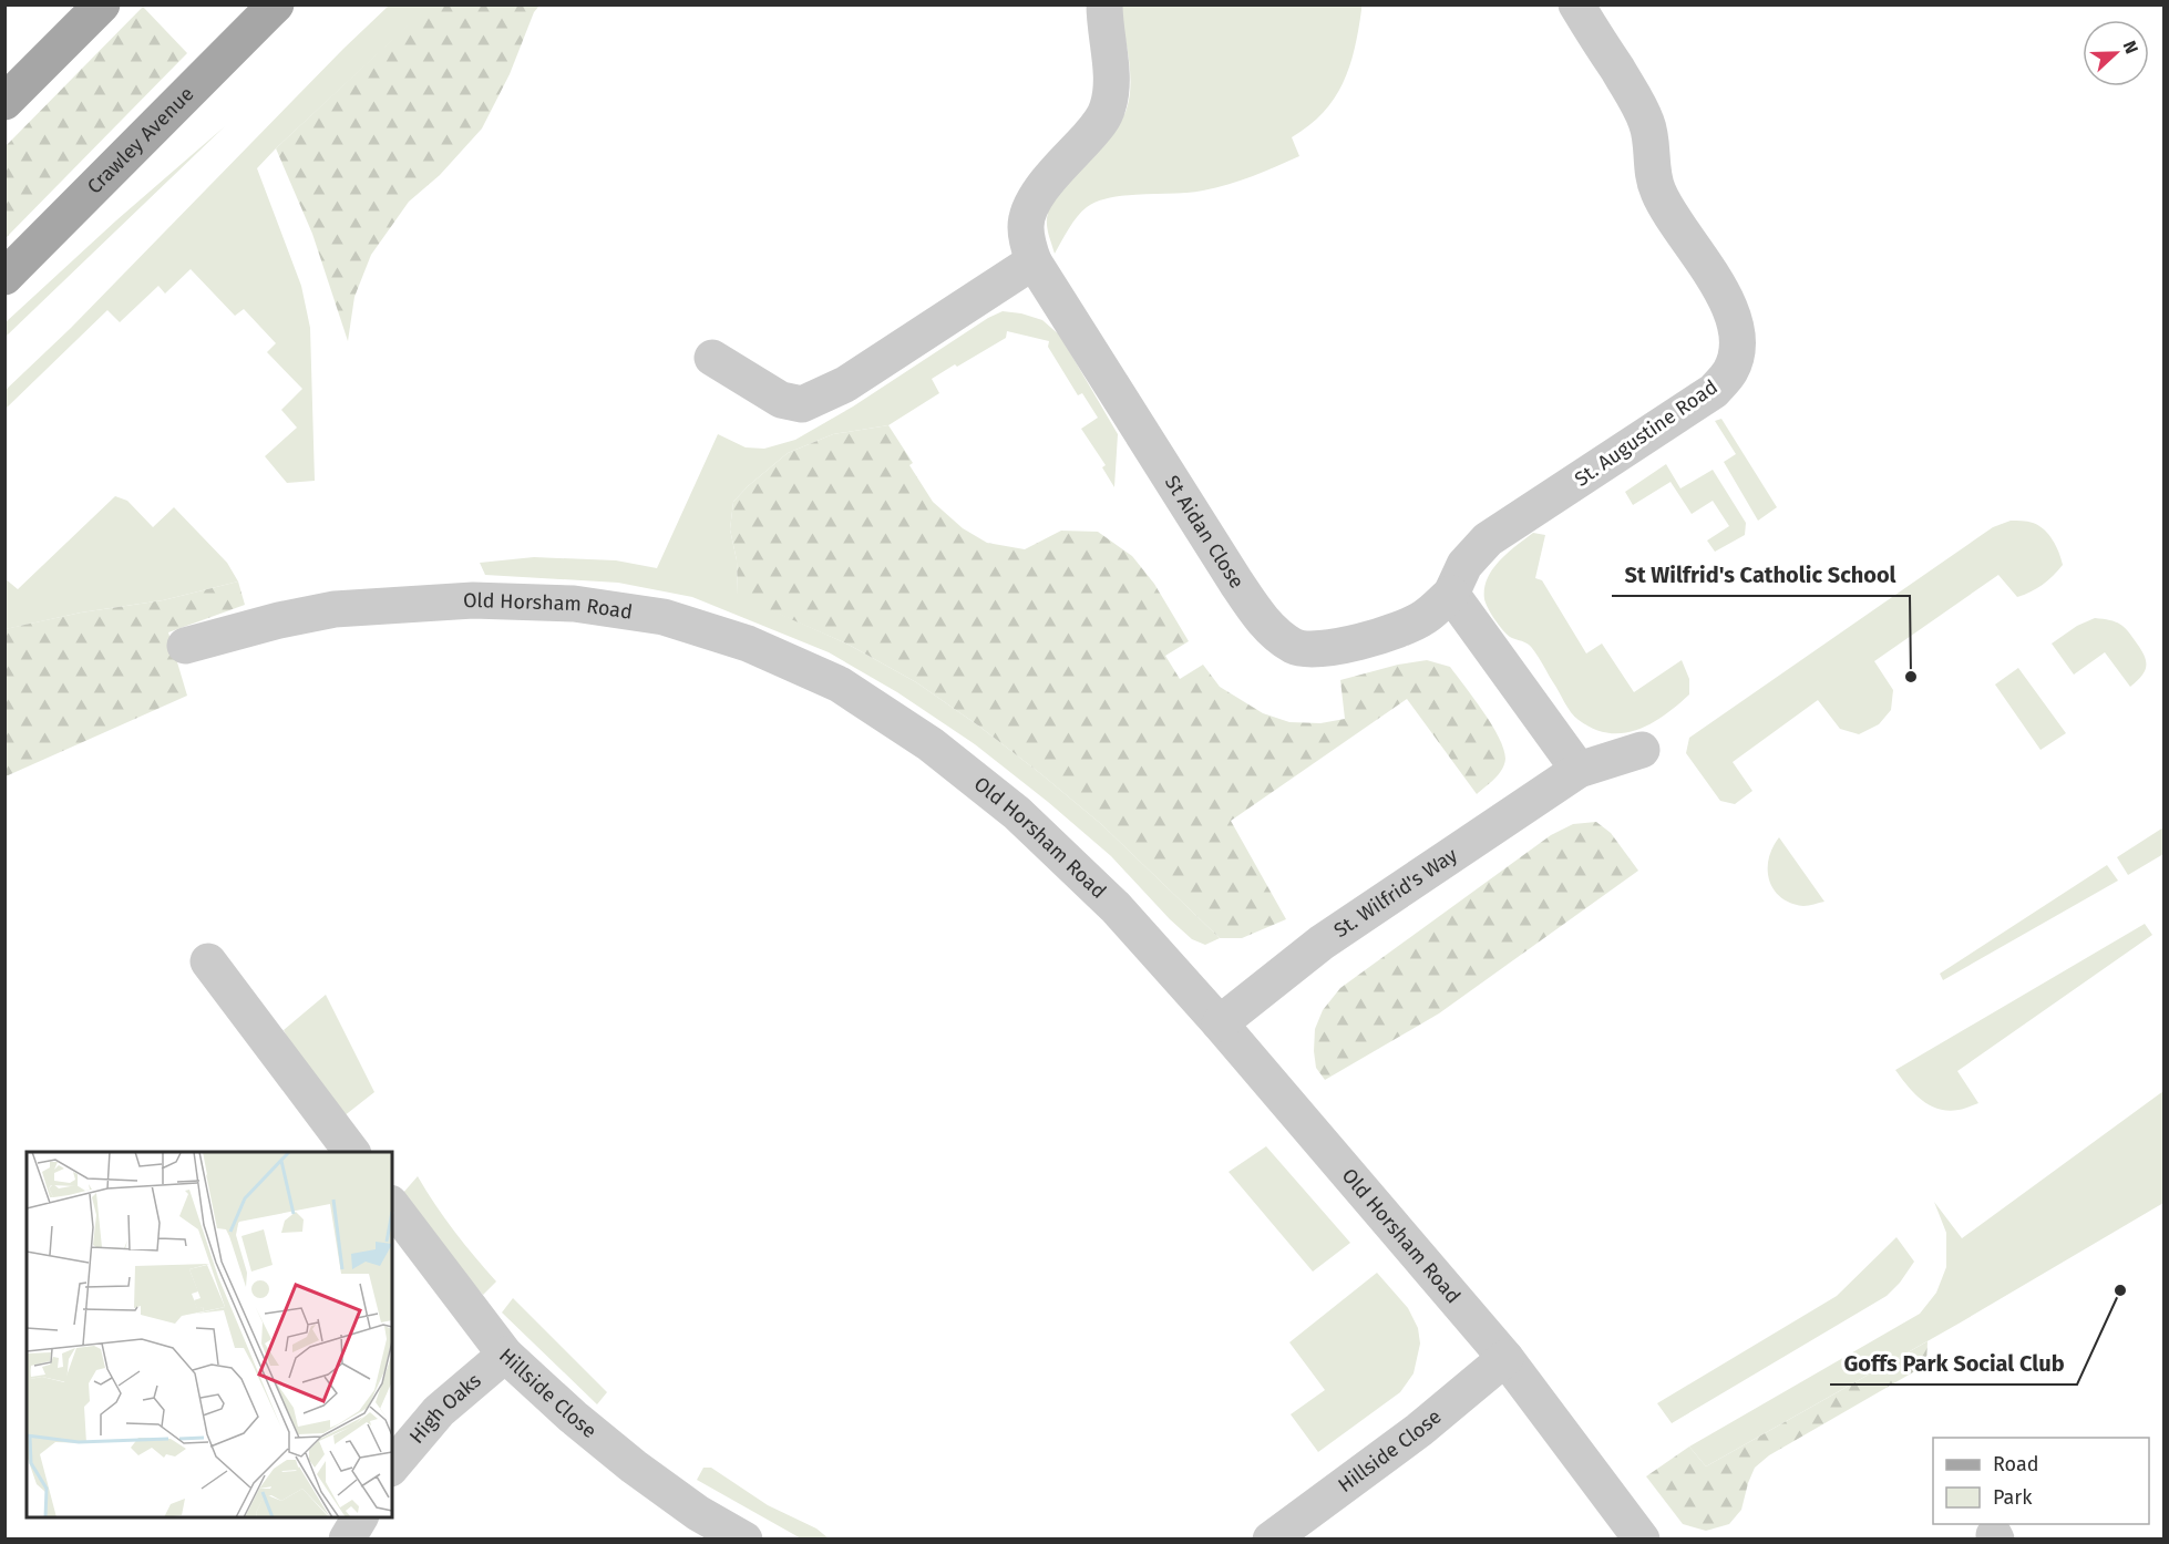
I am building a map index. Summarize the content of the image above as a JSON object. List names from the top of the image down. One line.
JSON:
{"streets":{"main road":["Crawley Avenue"],"street":["St. Augustine Road","St Aidan Close","Old Horsham Road","St. Wilfrid's Way","Hillside Close","High Oaks"]},"crossings":[["St. Augustine Road","St Aidan Close"],["Old Horsham Road","St. Wilfrid's Way"],["Old Horsham Road","Hillside Close"],["Hillside Close","High Oaks"]],"places":["St Wilfrid's Catholic School","Goffs Park Social Club"],"legend":["Road","Park"],"north":"right"}
